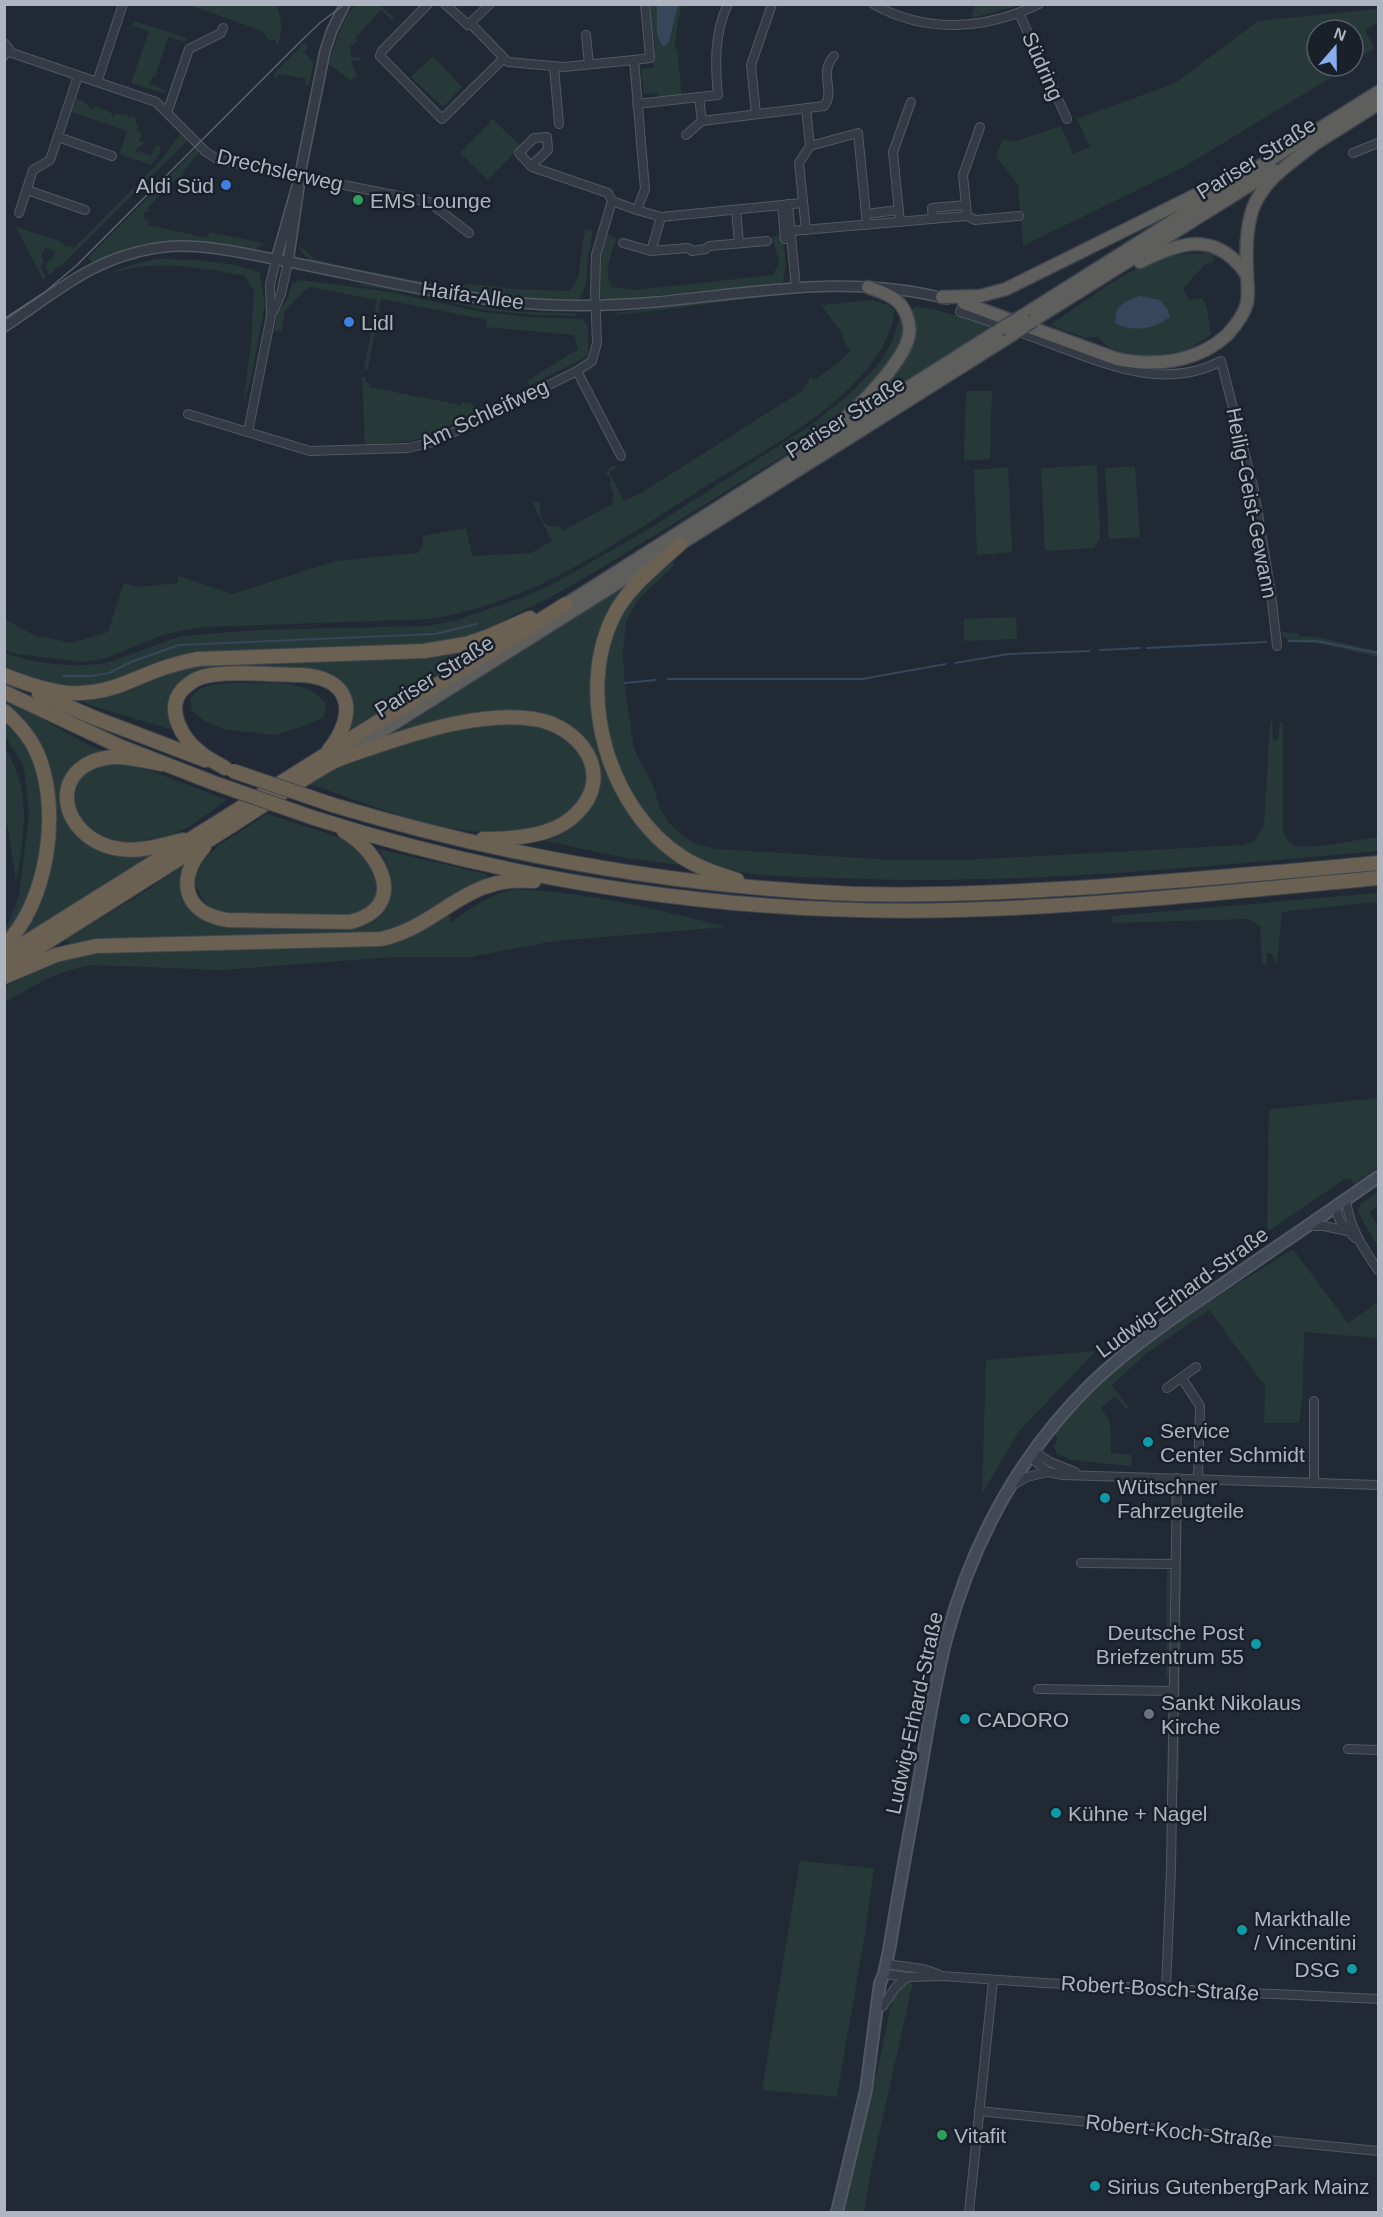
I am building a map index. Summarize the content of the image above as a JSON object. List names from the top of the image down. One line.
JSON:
{"streets":{"highway":["Pariser Straße"],"main road":["Ludwig-Erhard-Straße"],"street":["Südring","Drechslerweg","Haifa-Allee","Am Schleifweg","Heilig-Geist-Gewann","Robert-Bosch-Straße","Robert-Koch-Straße"]},"crossings":[["Haifa-Allee","Am Schleifweg"],["Haifa-Allee","Heilig-Geist-Gewann"],["Ludwig-Erhard-Straße","Robert-Bosch-Straße"]],"places":["Aldi Süd","EMS Lounge","Lidl","Service Center Schmidt","Wütschner Fahrzeugteile","Deutsche Post Briefzentrum 55","Sankt Nikolaus Kirche","CADORO","Kühne + Nagel","Markthalle / Vincentini","DSG","Vitafit","Sirius GutenbergPark Mainz"],"north":"top"}
